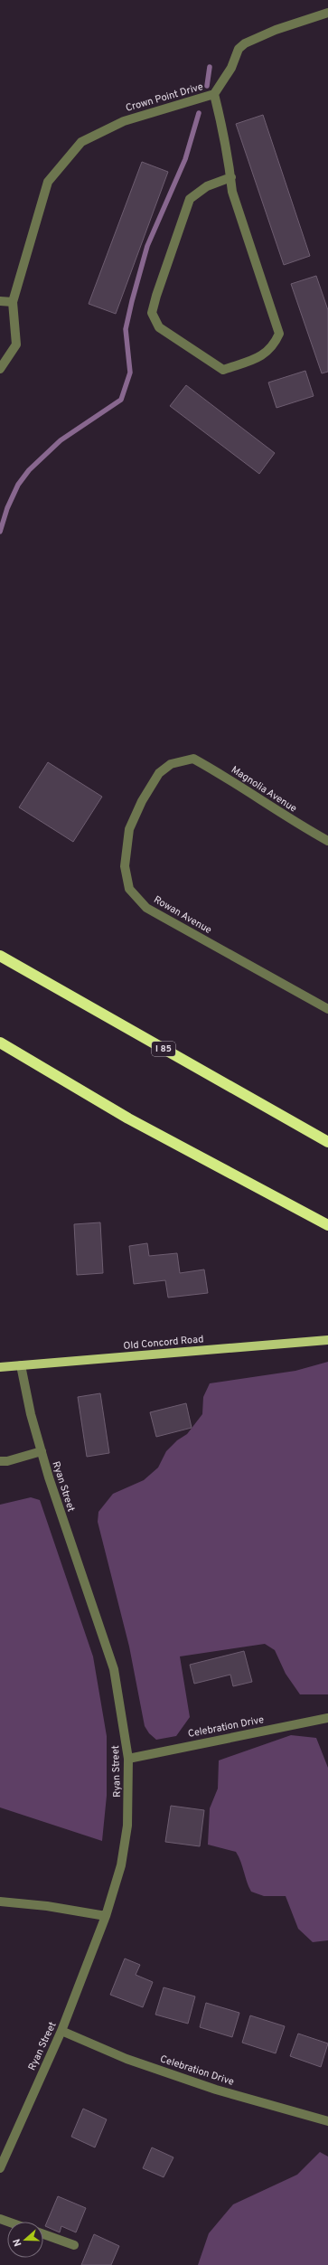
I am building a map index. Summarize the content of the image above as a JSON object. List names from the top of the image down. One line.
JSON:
{"streets":{"highway":["I 85"],"main road":["Old Concord Road"],"street":["Crown Point Drive","Magnolia Avenue","Rowan Avenue","Ryan Street","Celebration Drive"]},"crossings":[["Magnolia Avenue","Rowan Avenue"],["Old Concord Road","Ryan Street"],["Ryan Street","Celebration Drive"]],"north":"left"}
